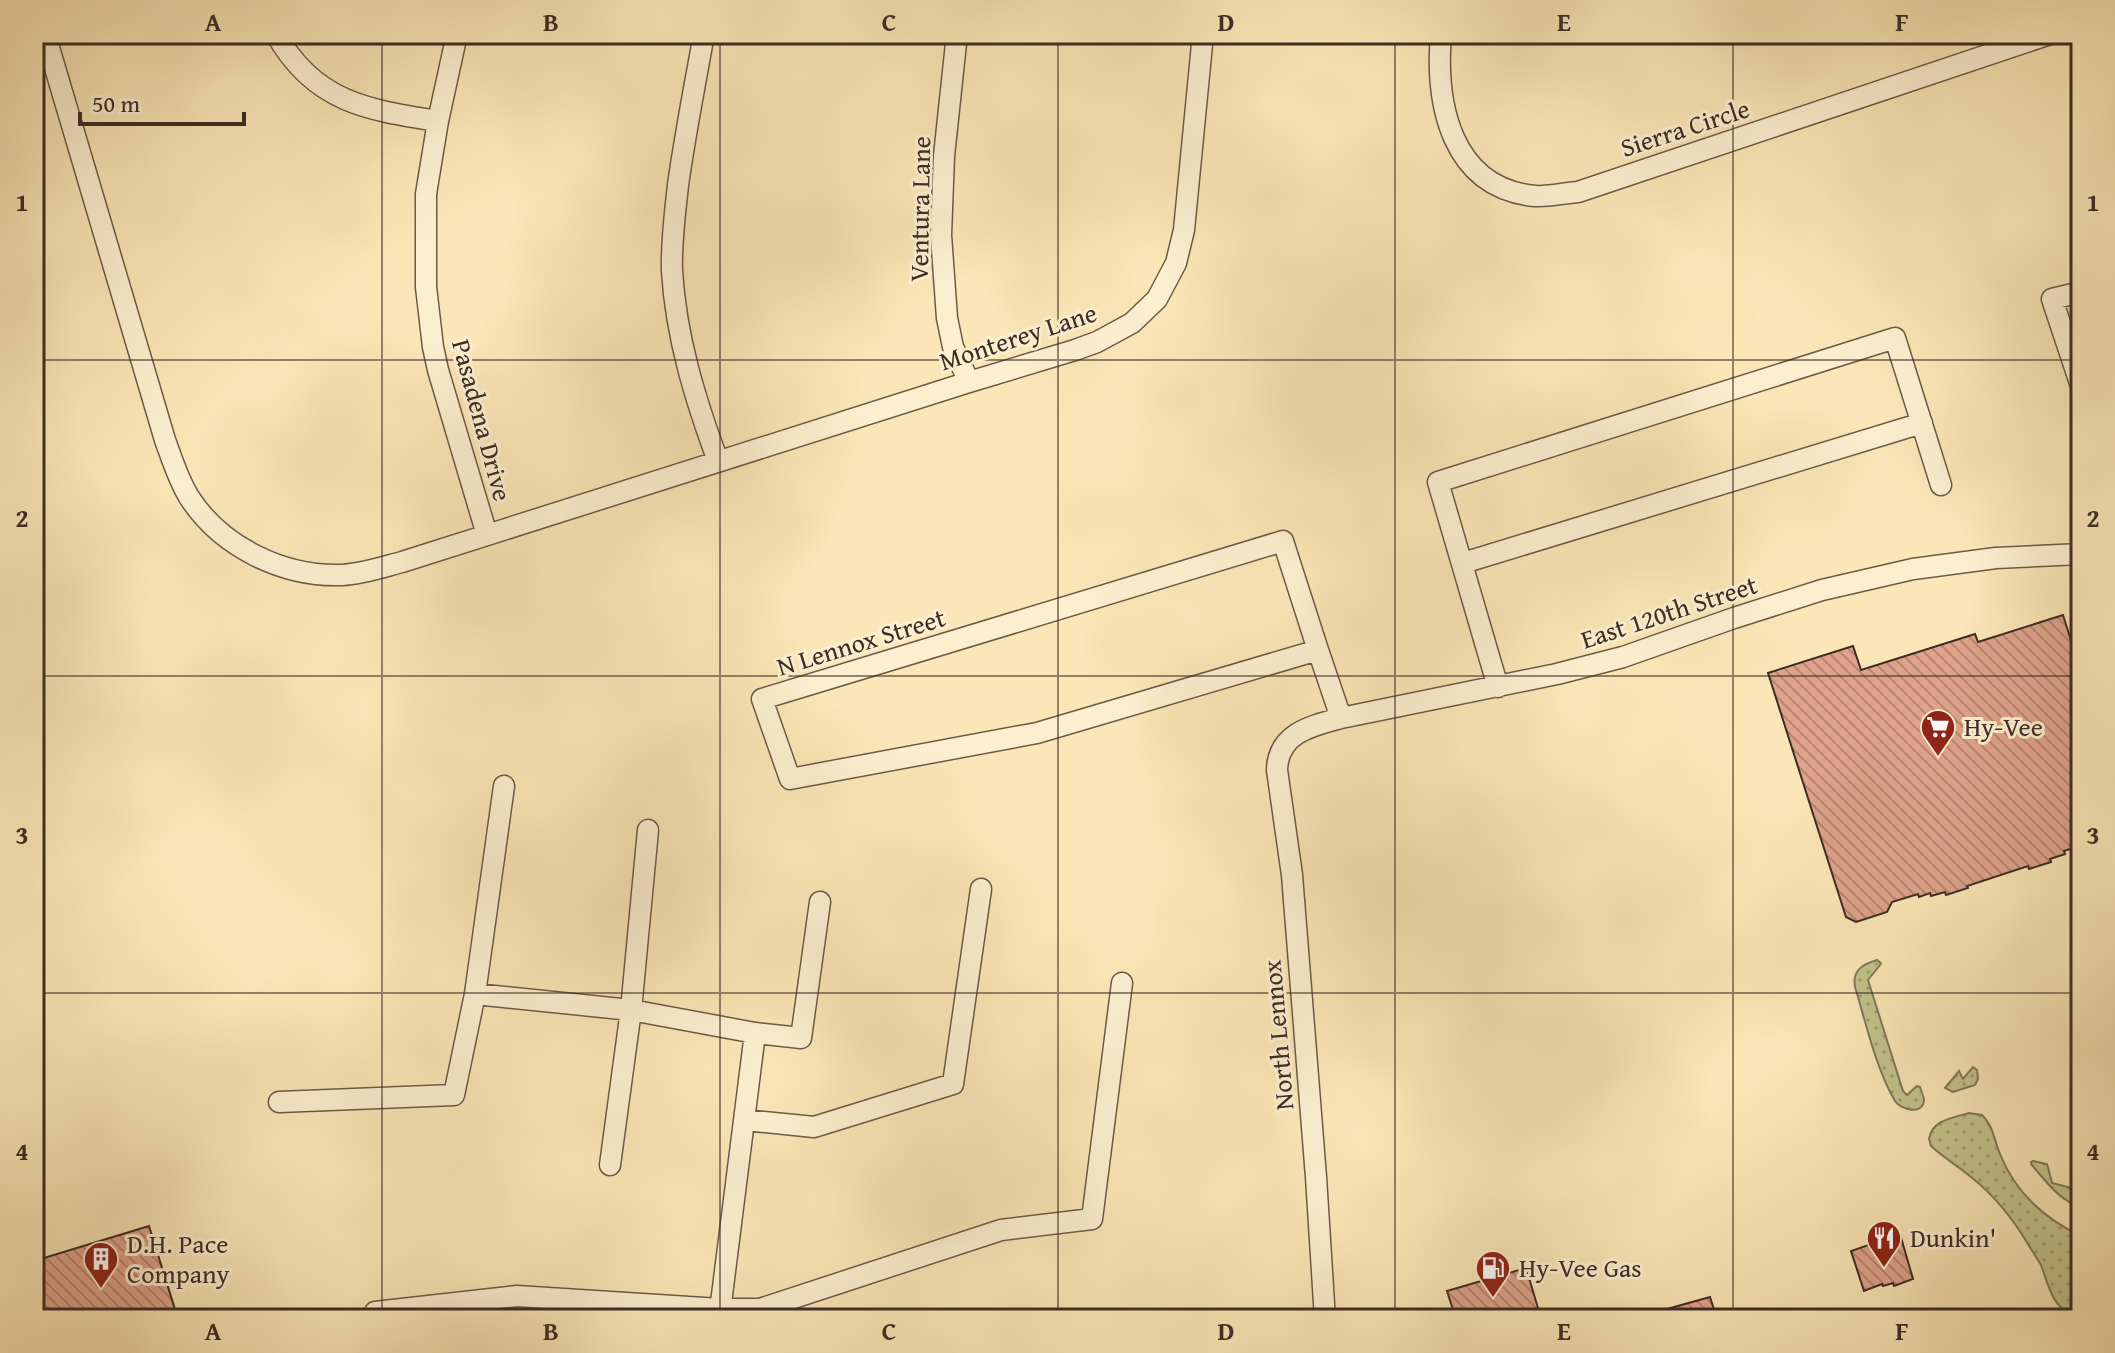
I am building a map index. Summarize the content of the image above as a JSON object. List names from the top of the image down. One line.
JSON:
{"streets":{"street":["Sierra Circle","Ventura Lane","Monterey Lane","Pasadena Drive","East 120th Street","N Lennox Street","North Lennox"]},"crossings":[["Ventura Lane","Monterey Lane"],["Monterey Lane","Pasadena Drive"],["East 120th Street","N Lennox Street"],["East 120th Street","North Lennox"]],"places":{"supermarket":["Hy-Vee"],"restaurant":["Dunkin'"],"building":["D.H. Pace Company"],"fuel station":["Hy-Vee Gas"]},"scale_bar":"50 m","grid":{"columns":["A","B","C","D","E","F"],"rows":["1","2","3","4"]}}
